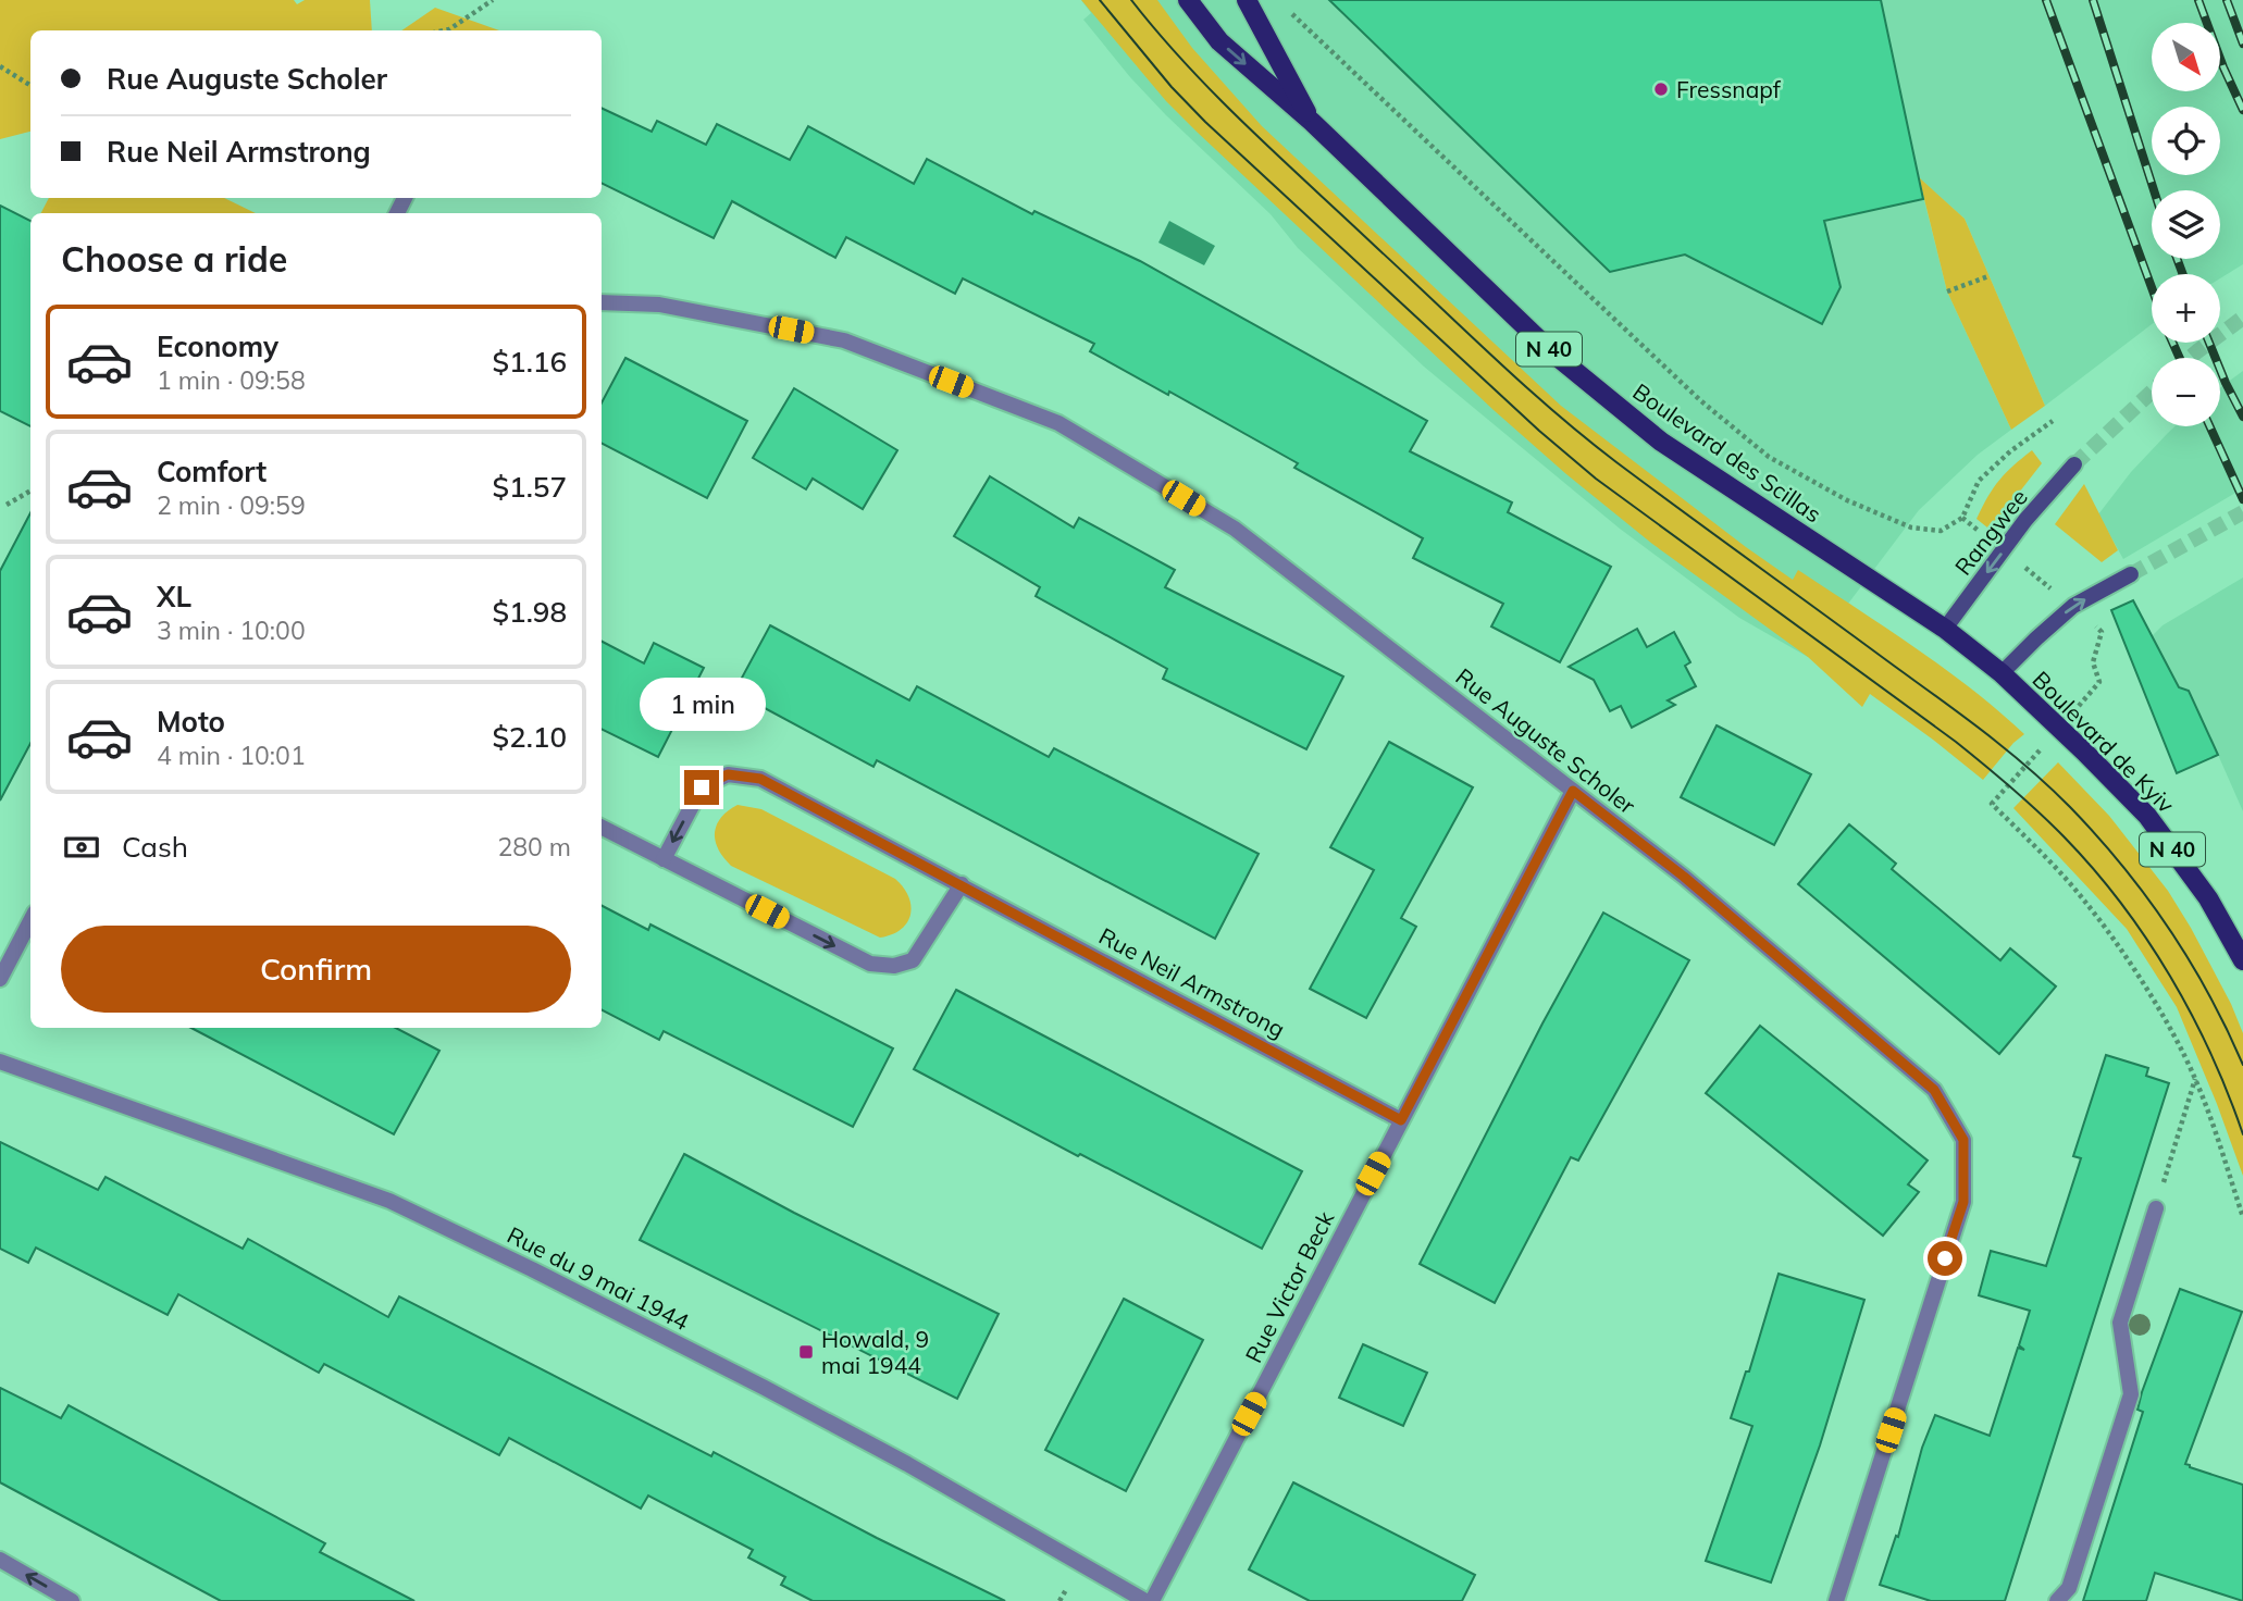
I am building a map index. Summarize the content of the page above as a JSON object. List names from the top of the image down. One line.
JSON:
{"streets":{"main road":["N 40","Boulevard des Scillas","Rangwee","Boulevard de Kyiv"],"street":["Rue Auguste Scholer","Rue Neil Armstrong","Rue du 9 mai 1944","Rue Victor Beck"]},"crossings":[["Boulevard des Scillas","Rangwee"],["Boulevard des Scillas","Boulevard de Kyiv"],["Rue Auguste Scholer","Rue Victor Beck"],["Rue Neil Armstrong","Rue Victor Beck"]],"places":{"other":["Fressnapf"],"transit":["Howald, 9 mai 1944"]},"north":"bottom right","page":{"map_buttons":["+","−"],"banner":["Rue Auguste Scholer","Rue Neil Armstrong"],"heading":"Choose a ride","list":[{"name":"Economy","note":"1 min · 09:58","value":"$1.16"},{"name":"Comfort","note":"2 min · 09:59","value":"$1.57"},{"name":"XL","note":"3 min · 10:00","value":"$1.98"},{"name":"Moto","note":"4 min · 10:01","value":"$2.10"}],"bubble":"1 min","pay":["Cash","280 m"],"buttons":"Confirm"}}
